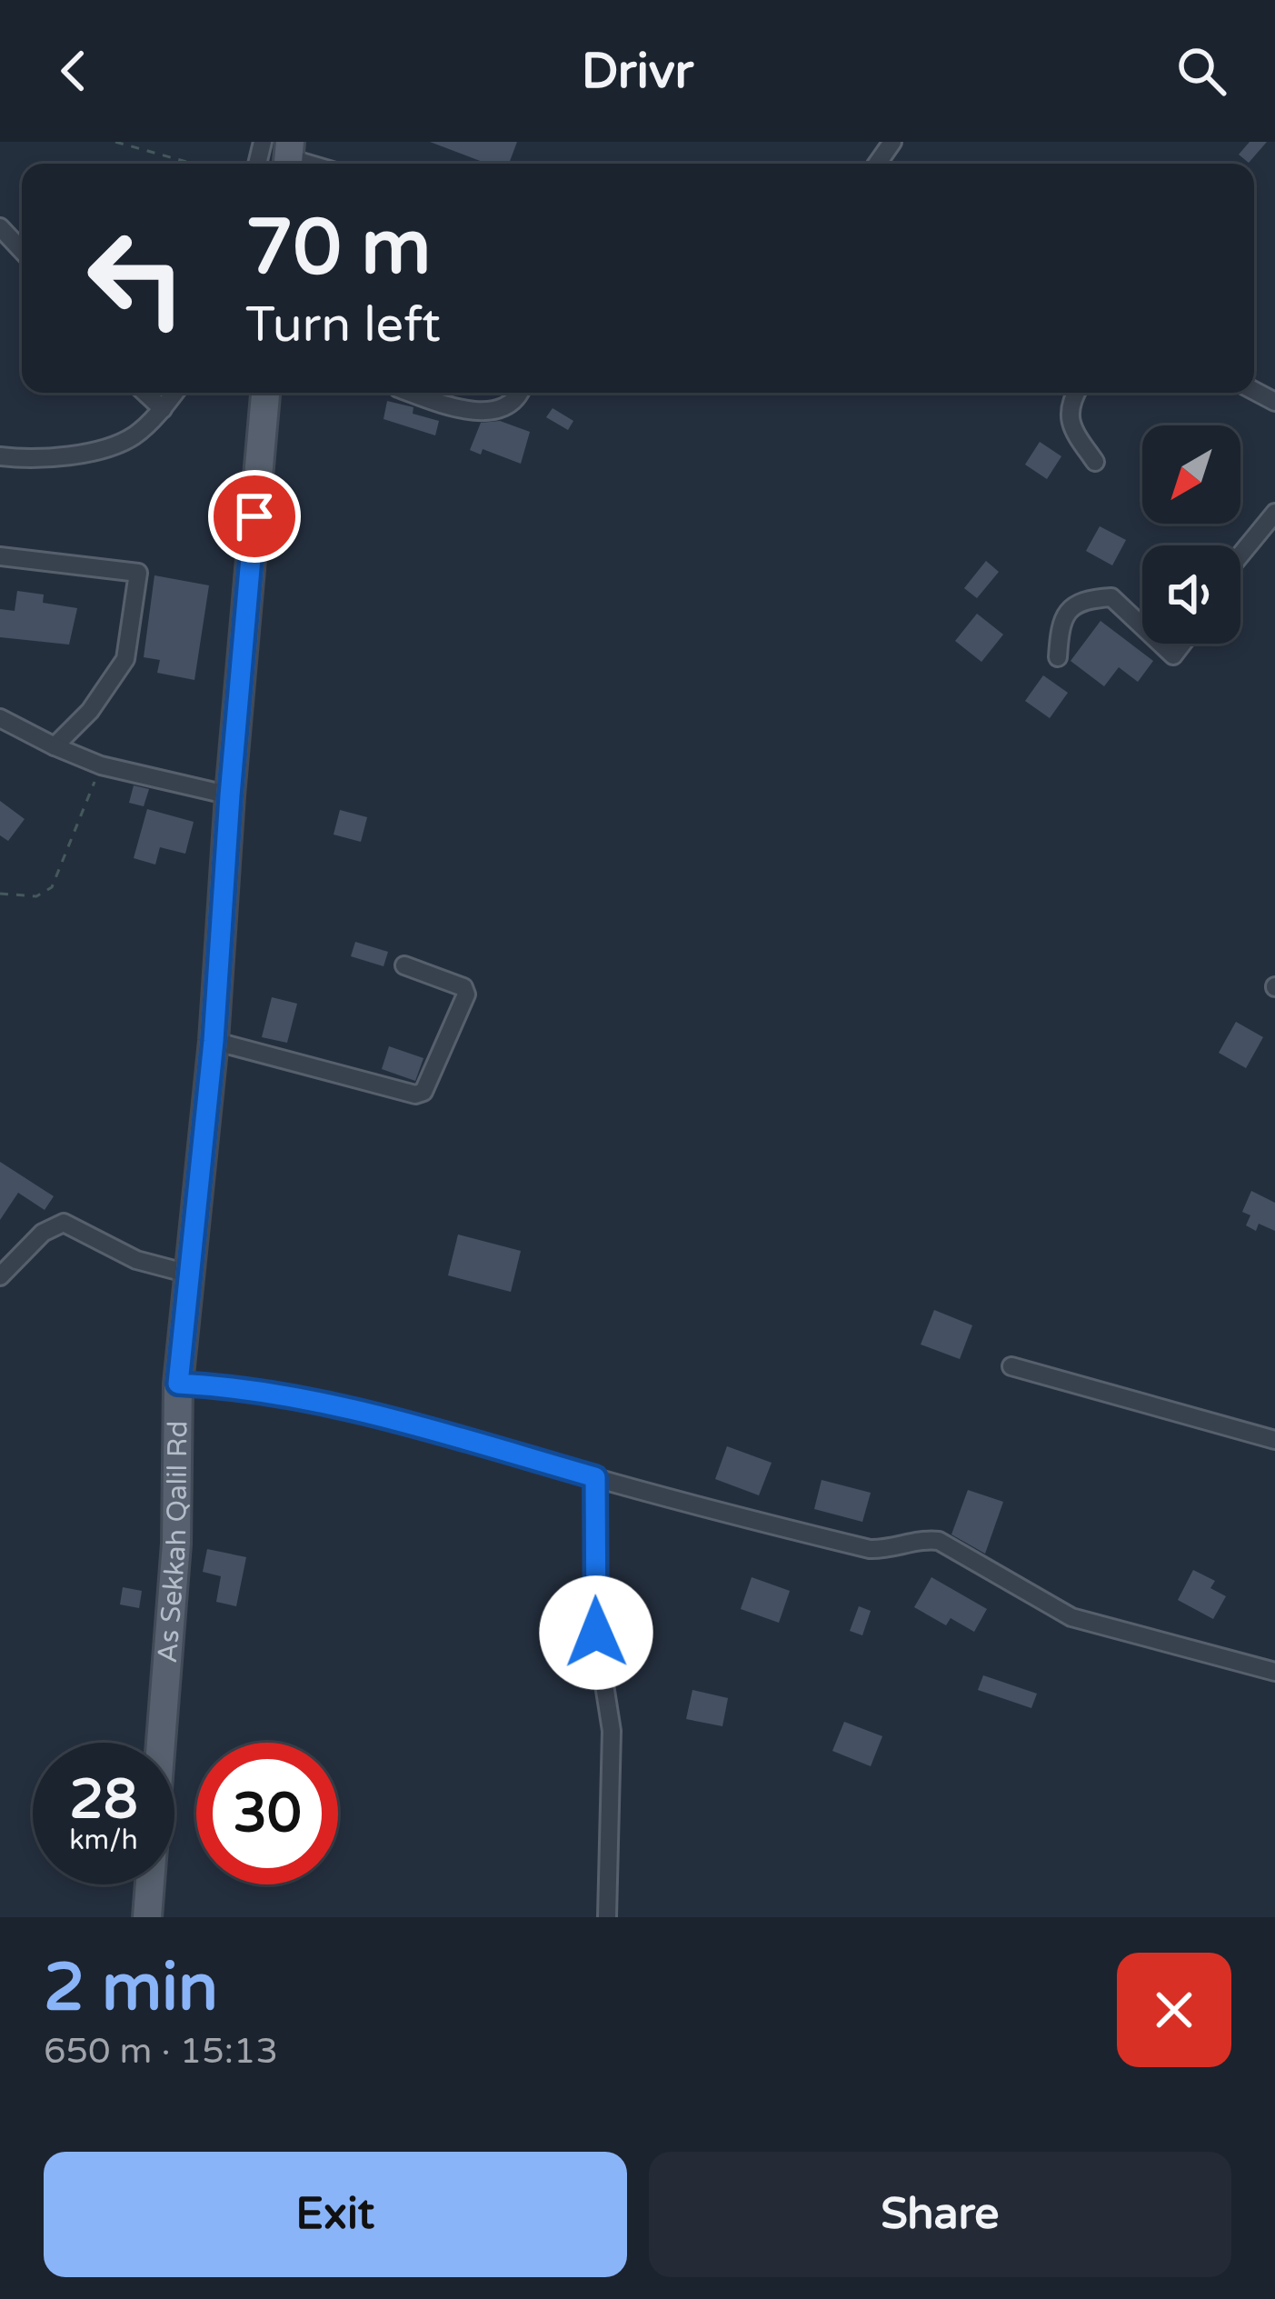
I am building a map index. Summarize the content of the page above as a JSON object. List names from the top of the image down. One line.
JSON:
{"streets":{"main road":["As Sekkah Qalil Rd"]},"north":"bottom left","page":{"header":"Drivr","turn":["70 m","Turn left"],"speed":"28 km/h","limit":"30","heading":["2 min","650 m · 15:13"],"buttons":["Exit","Share"]}}
